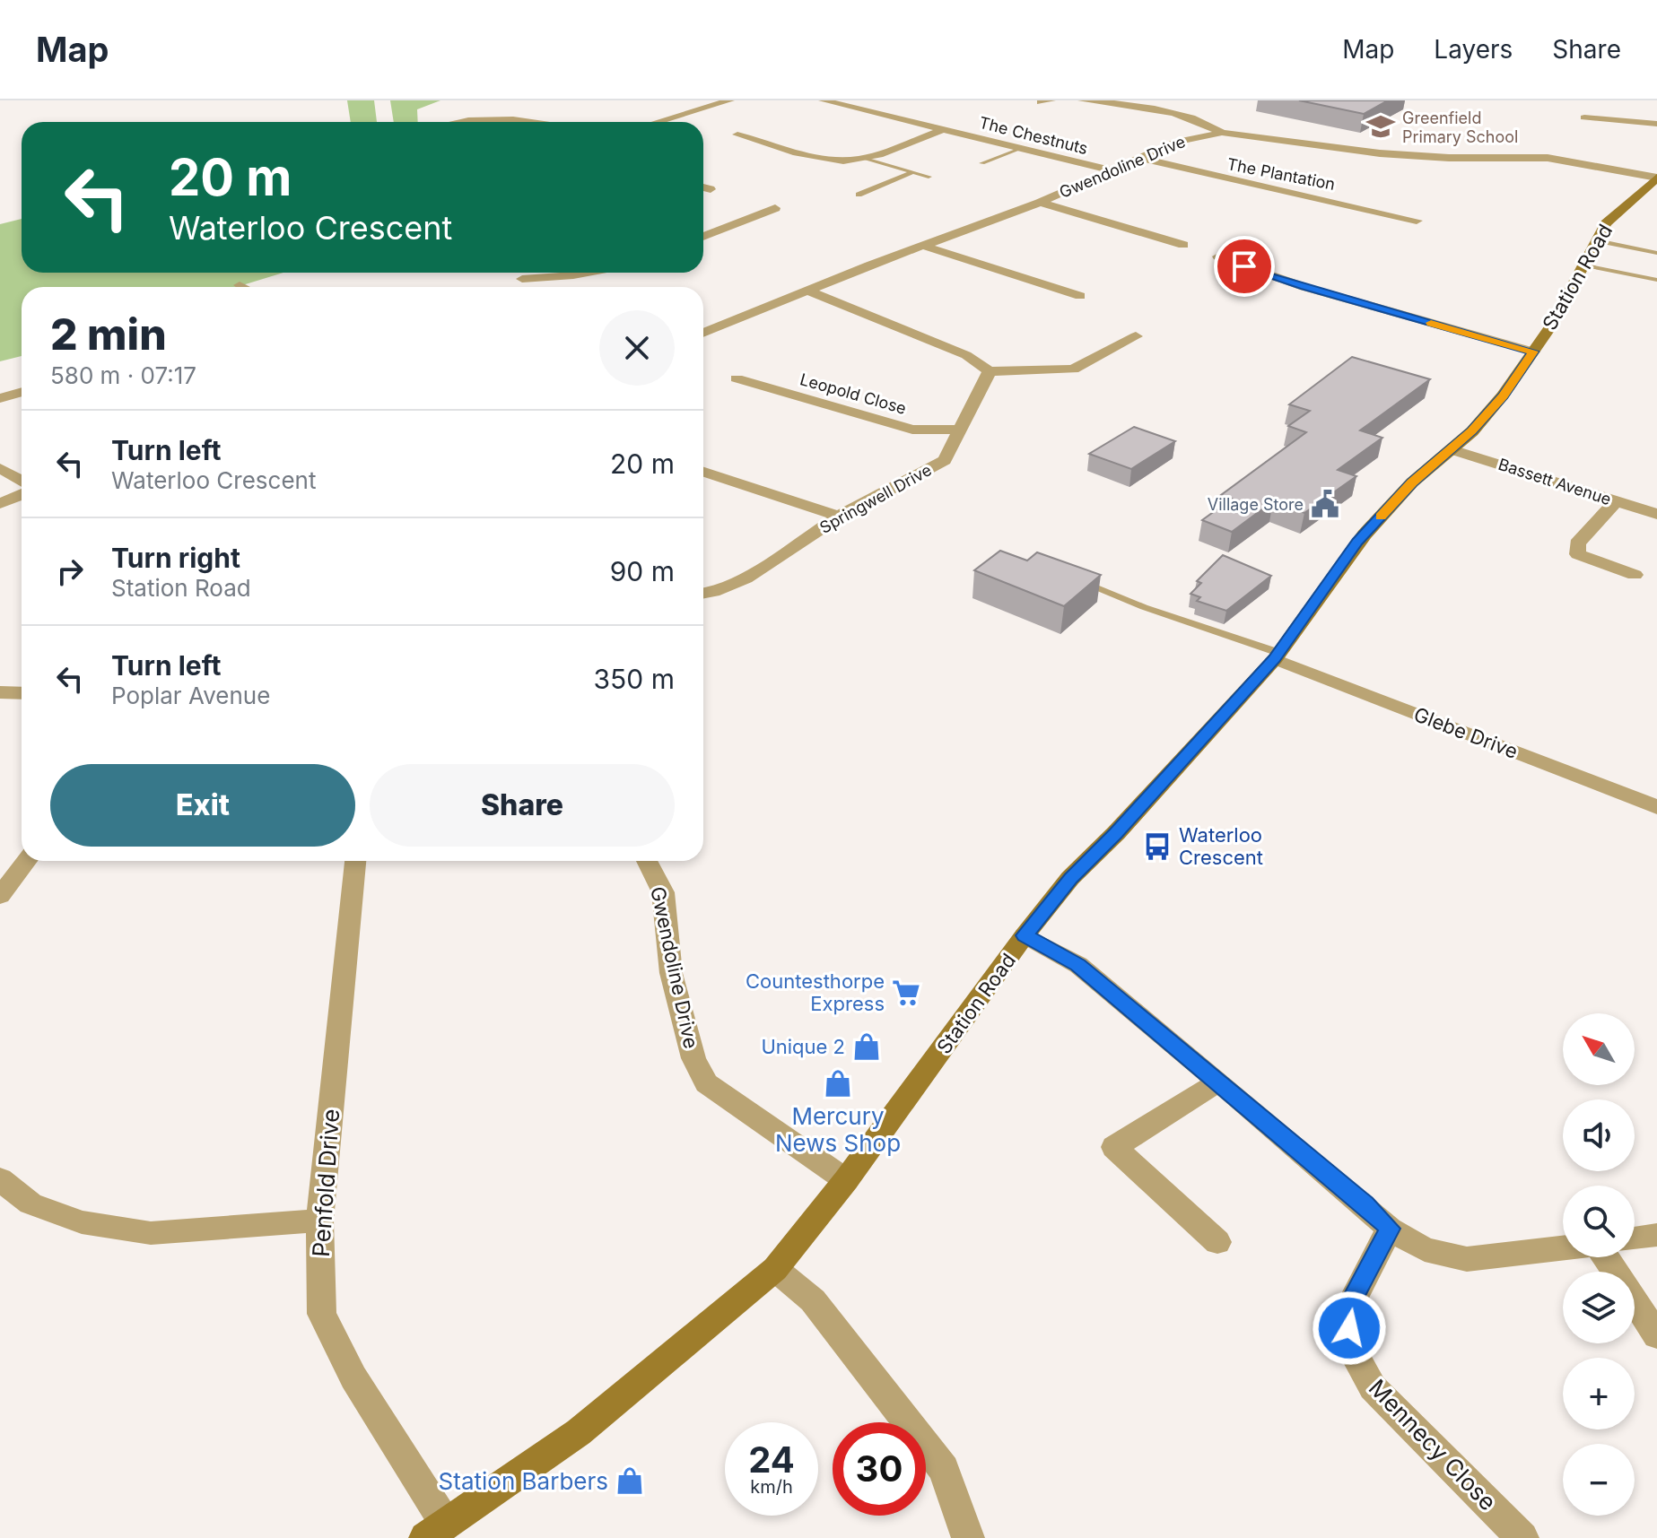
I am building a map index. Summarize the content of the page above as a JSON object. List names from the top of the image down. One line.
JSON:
{"streets":{"street":["The Chestnuts","Gwendoline Drive","The Plantation","Station Road","Leopold Close","Bassett Avenue","Springwell Drive","Glebe Drive","Penfold Drive","Mennecy Close"]},"crossings":[["The Chestnuts","Gwendoline Drive"],["Gwendoline Drive","The Plantation"],["Gwendoline Drive","Station Road"],["Station Road","Bassett Avenue"],["Station Road","Glebe Drive"],["Station Road","Penfold Drive"],["Leopold Close","Springwell Drive"]],"places":{"school or university":["Greenfield Primary School"],"public building":["Village Store"],"bus stop":["Waterloo Crescent"],"supermarket":["Countesthorpe Express"],"shop":["Unique 2","Mercury News Shop","Station Barbers"]},"north":"top left","page":{"header":"Map","nav":["Map","Layers","Share"],"turn":["20 m","Waterloo Crescent"],"heading":["2 min","580 m · 07:17"],"list":[{"name":"Turn left","note":"Waterloo Crescent","value":"20 m"},{"name":"Turn right","note":"Station Road","value":"90 m"},{"name":"Turn left","note":"Poplar Avenue","value":"350 m"}],"buttons":["Exit","Share"],"map_buttons":["+","−"],"speed":"24 km/h","limit":"30"}}
